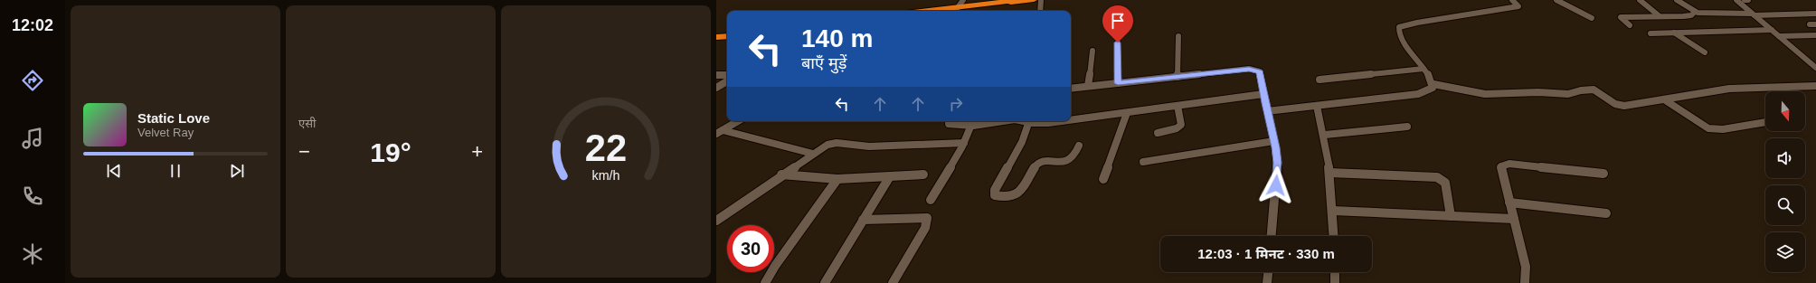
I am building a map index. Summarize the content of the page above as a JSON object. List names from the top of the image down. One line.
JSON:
{"north":"bottom","page":{"tabs":"12:02","tile":"एसी","turn":["140 m","बाएँ मुड़ें"],"song":["Static Love","Velvet Ray"],"heat":["−","19°","+"],"limit":"30","trip":"12:03 · 1 मिनट · 330 m","gauge":["22","km/h"]}}
